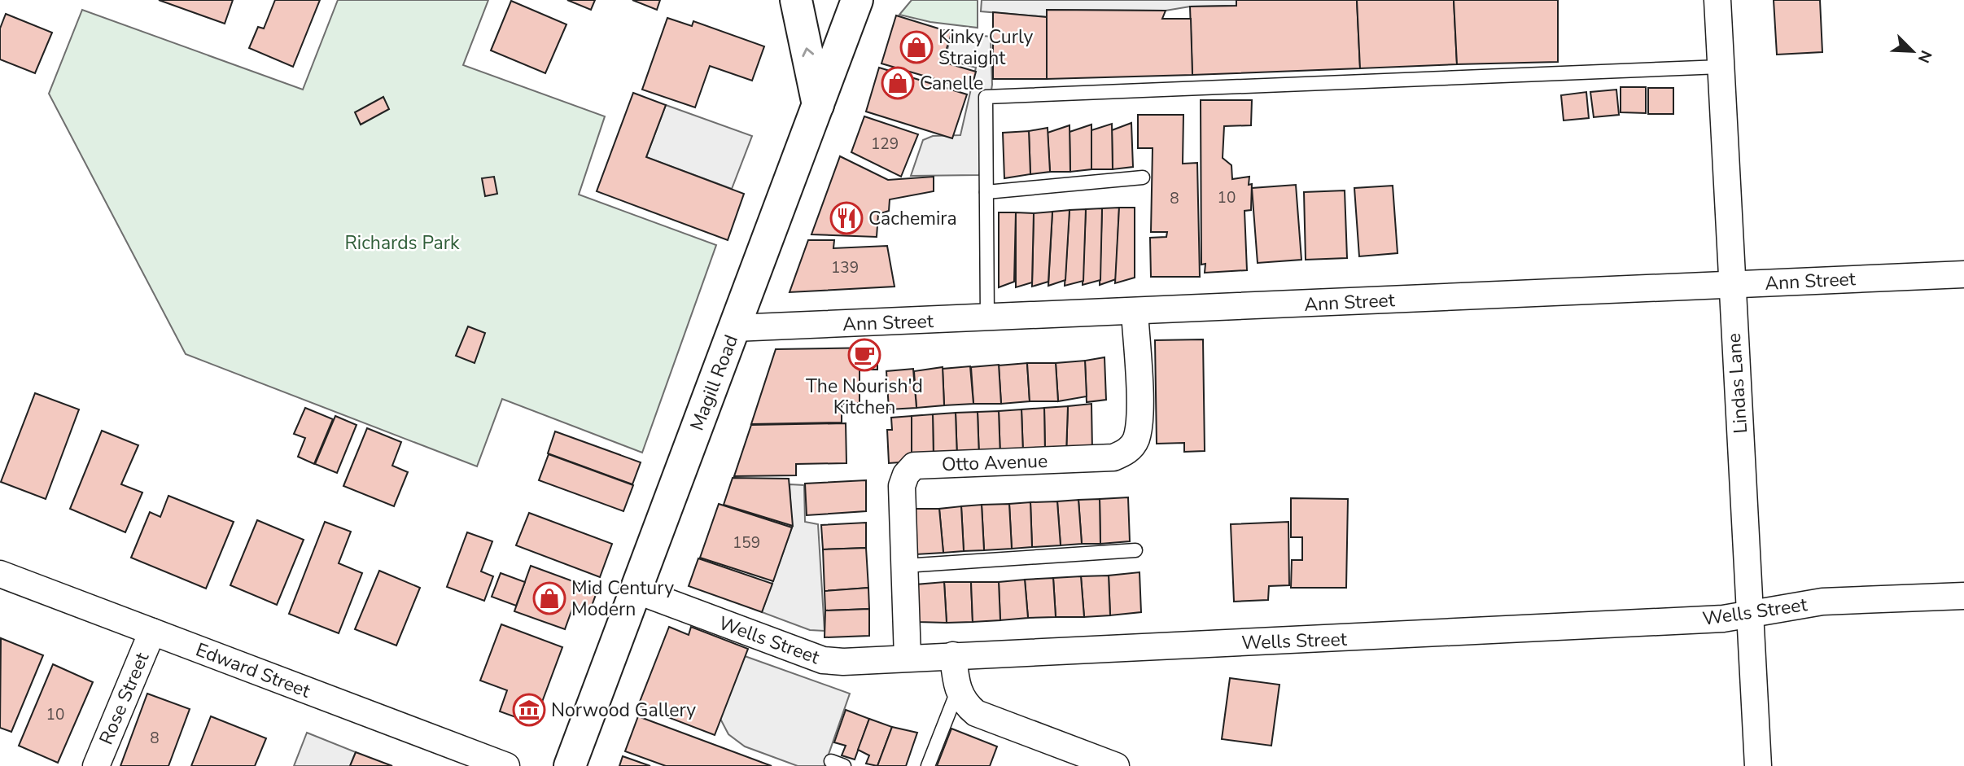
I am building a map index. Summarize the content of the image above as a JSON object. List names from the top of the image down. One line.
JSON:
{"streets":{"main road":["Magill Road"],"street":["Ann Street","Lindas Lane","Otto Avenue","Wells Street","Edward Street","Rose Street"]},"crossings":[["Ann Street","Magill Road"],["Ann Street","Lindas Lane"],["Ann Street","Otto Avenue"],["Magill Road","Wells Street"],["Lindas Lane","Wells Street"],["Otto Avenue","Wells Street"],["Edward Street","Rose Street"]],"parks":["Richards Park"],"places":{"shop":["Kinky Curly Straight","Canelle","Mid Century Modern"],"restaurant":["Cachemira"],"cafe":["The Nourish'd Kitchen"],"museum":["Norwood Gallery"]},"house_numbers":["129","10","8","139","159","10","8"],"north":"bottom right"}
